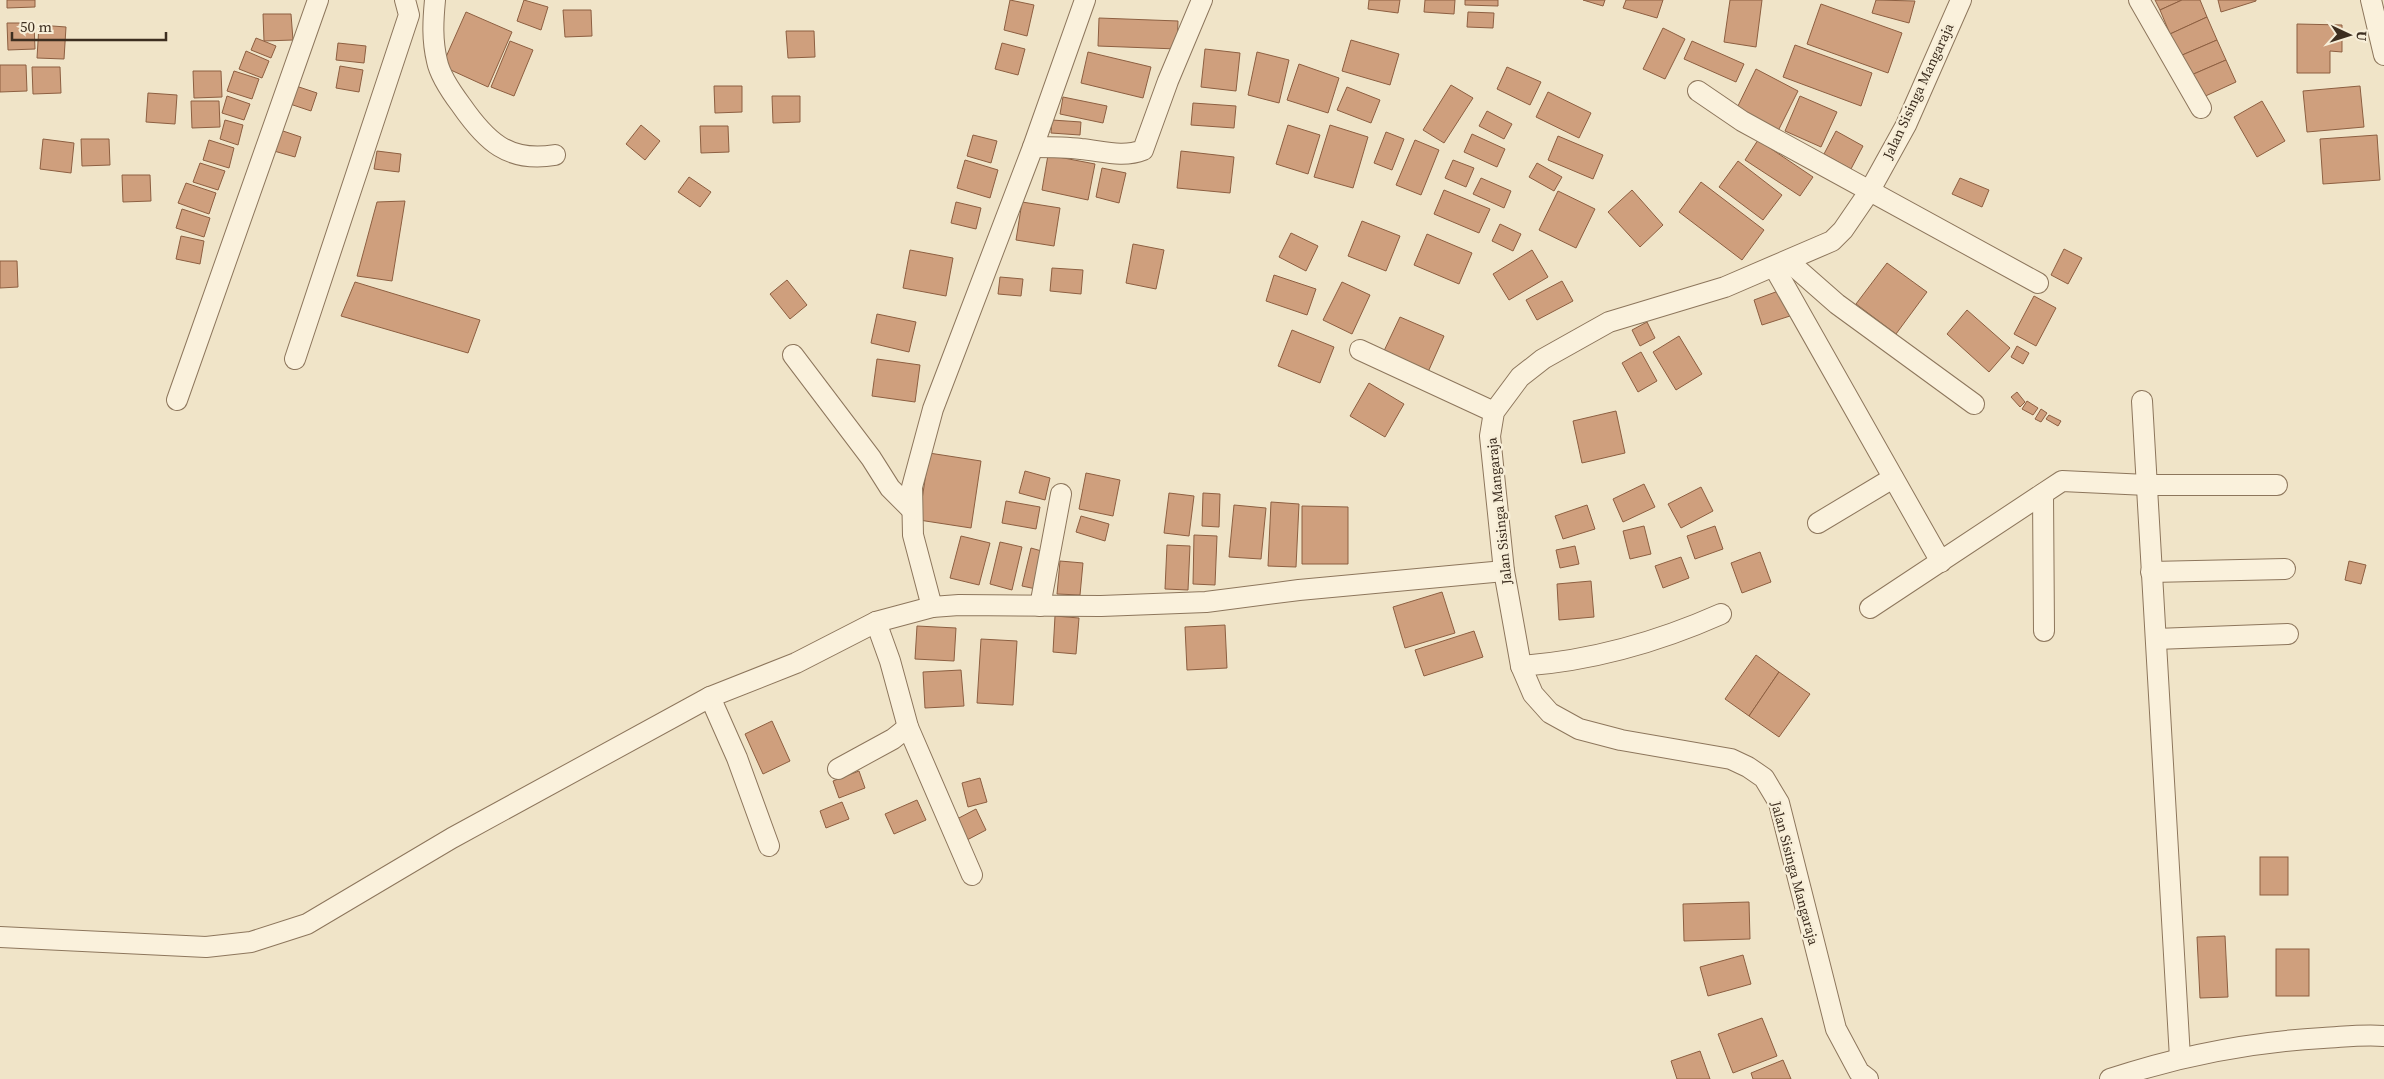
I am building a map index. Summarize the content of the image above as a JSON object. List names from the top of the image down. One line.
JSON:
{"streets":{"street":["Jalan Sisinga Mangaraja"]},"scale_bar":"50 m","north":"right"}
